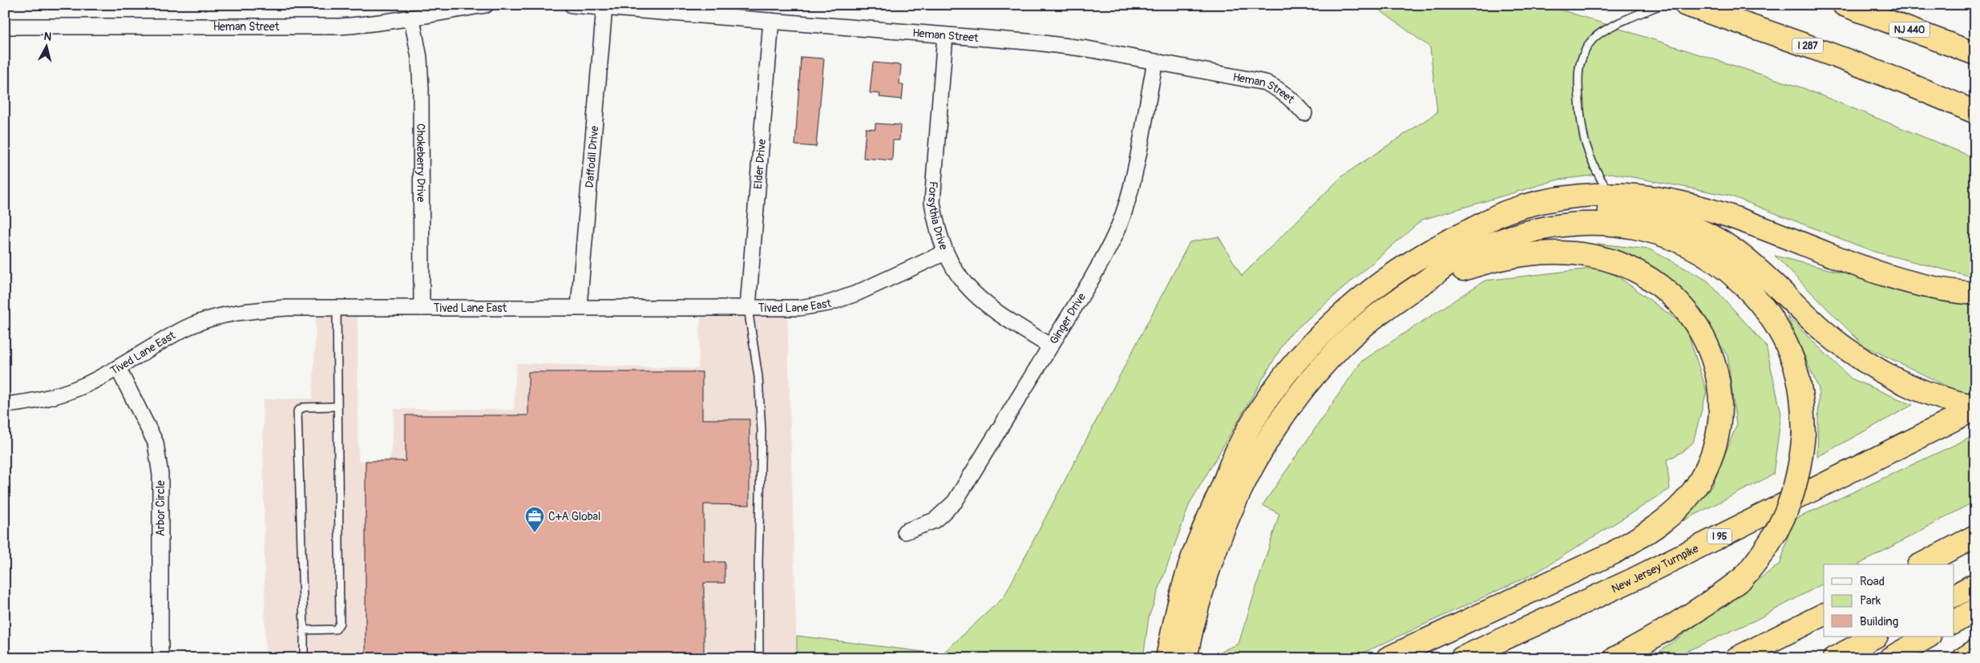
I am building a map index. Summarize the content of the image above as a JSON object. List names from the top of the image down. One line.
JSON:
{"streets":{"highway":["NJ 440","I 287","I 95","New Jersey Turnpike"],"street":["Heman Street","Daffodil Drive","Chokeberry Drive","Elder Drive","Forsythia Drive","Tived Lane East","Ginger Drive","Arbor Circle"]},"crossings":[["Heman Street","Daffodil Drive"],["Heman Street","Chokeberry Drive"],["Heman Street","Elder Drive"],["Heman Street","Forsythia Drive"],["Heman Street","Ginger Drive"],["Daffodil Drive","Tived Lane East"],["Chokeberry Drive","Tived Lane East"],["Elder Drive","Tived Lane East"],["Forsythia Drive","Tived Lane East"],["Forsythia Drive","Ginger Drive"],["Tived Lane East","Arbor Circle"]],"places":{"office":["C+A Global"]},"legend":["Road","Park","Building"],"north":"top"}
